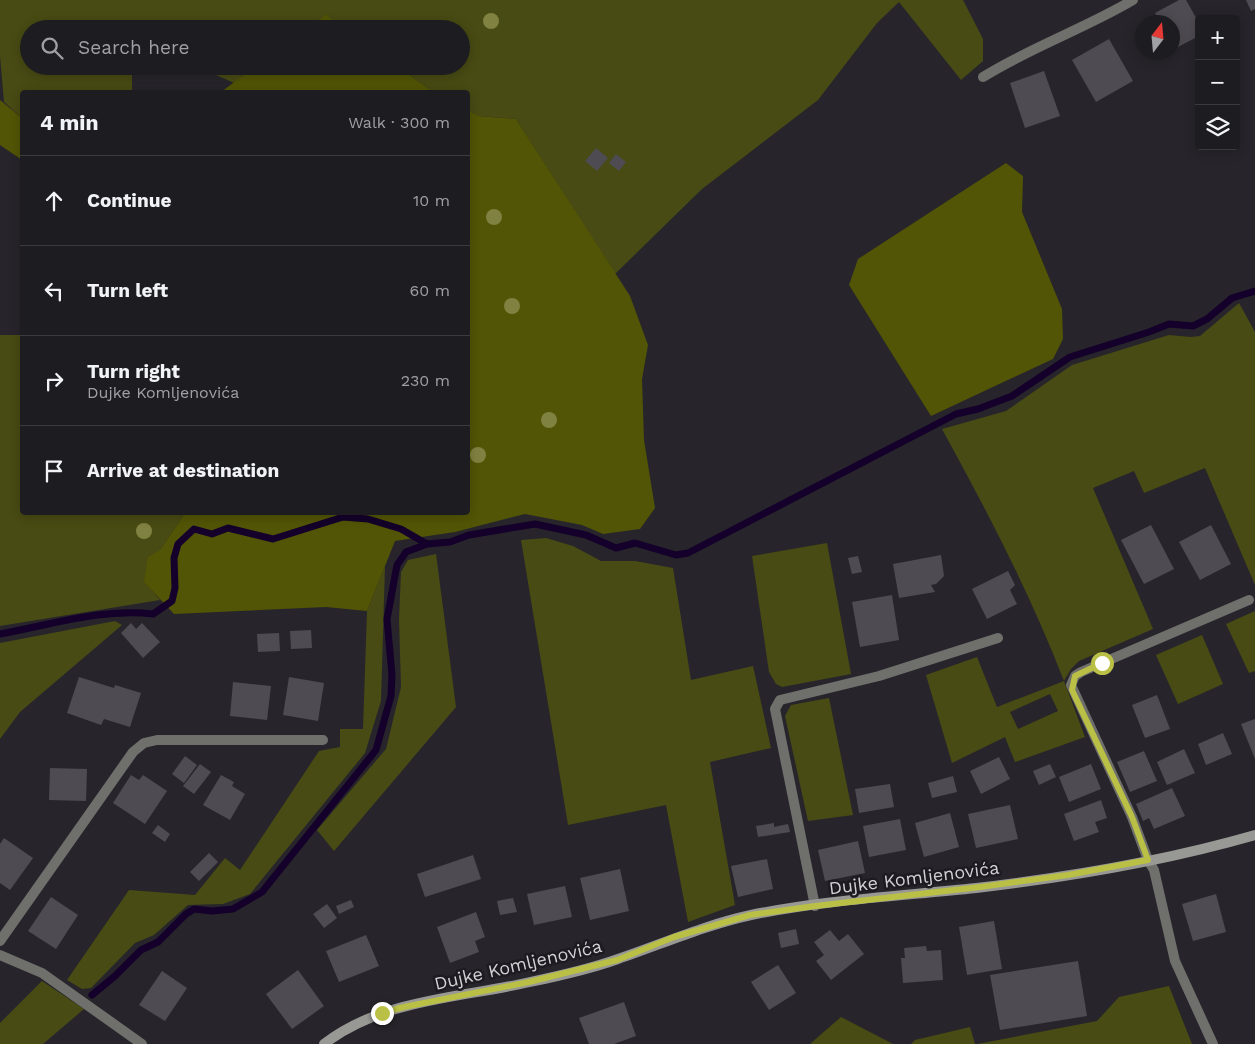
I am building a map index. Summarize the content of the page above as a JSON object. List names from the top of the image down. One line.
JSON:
{"streets":{"street":["Dujke Komljenovića"]},"north":"top","page":{"map_buttons":["+","−"],"search":"Search here","heading":["4 min","Walk · 300 m"],"list":[["Continue","10 m"],["Turn left","60 m"],["Turn right","Dujke Komljenovića","230 m"],"Arrive at destination"]}}
